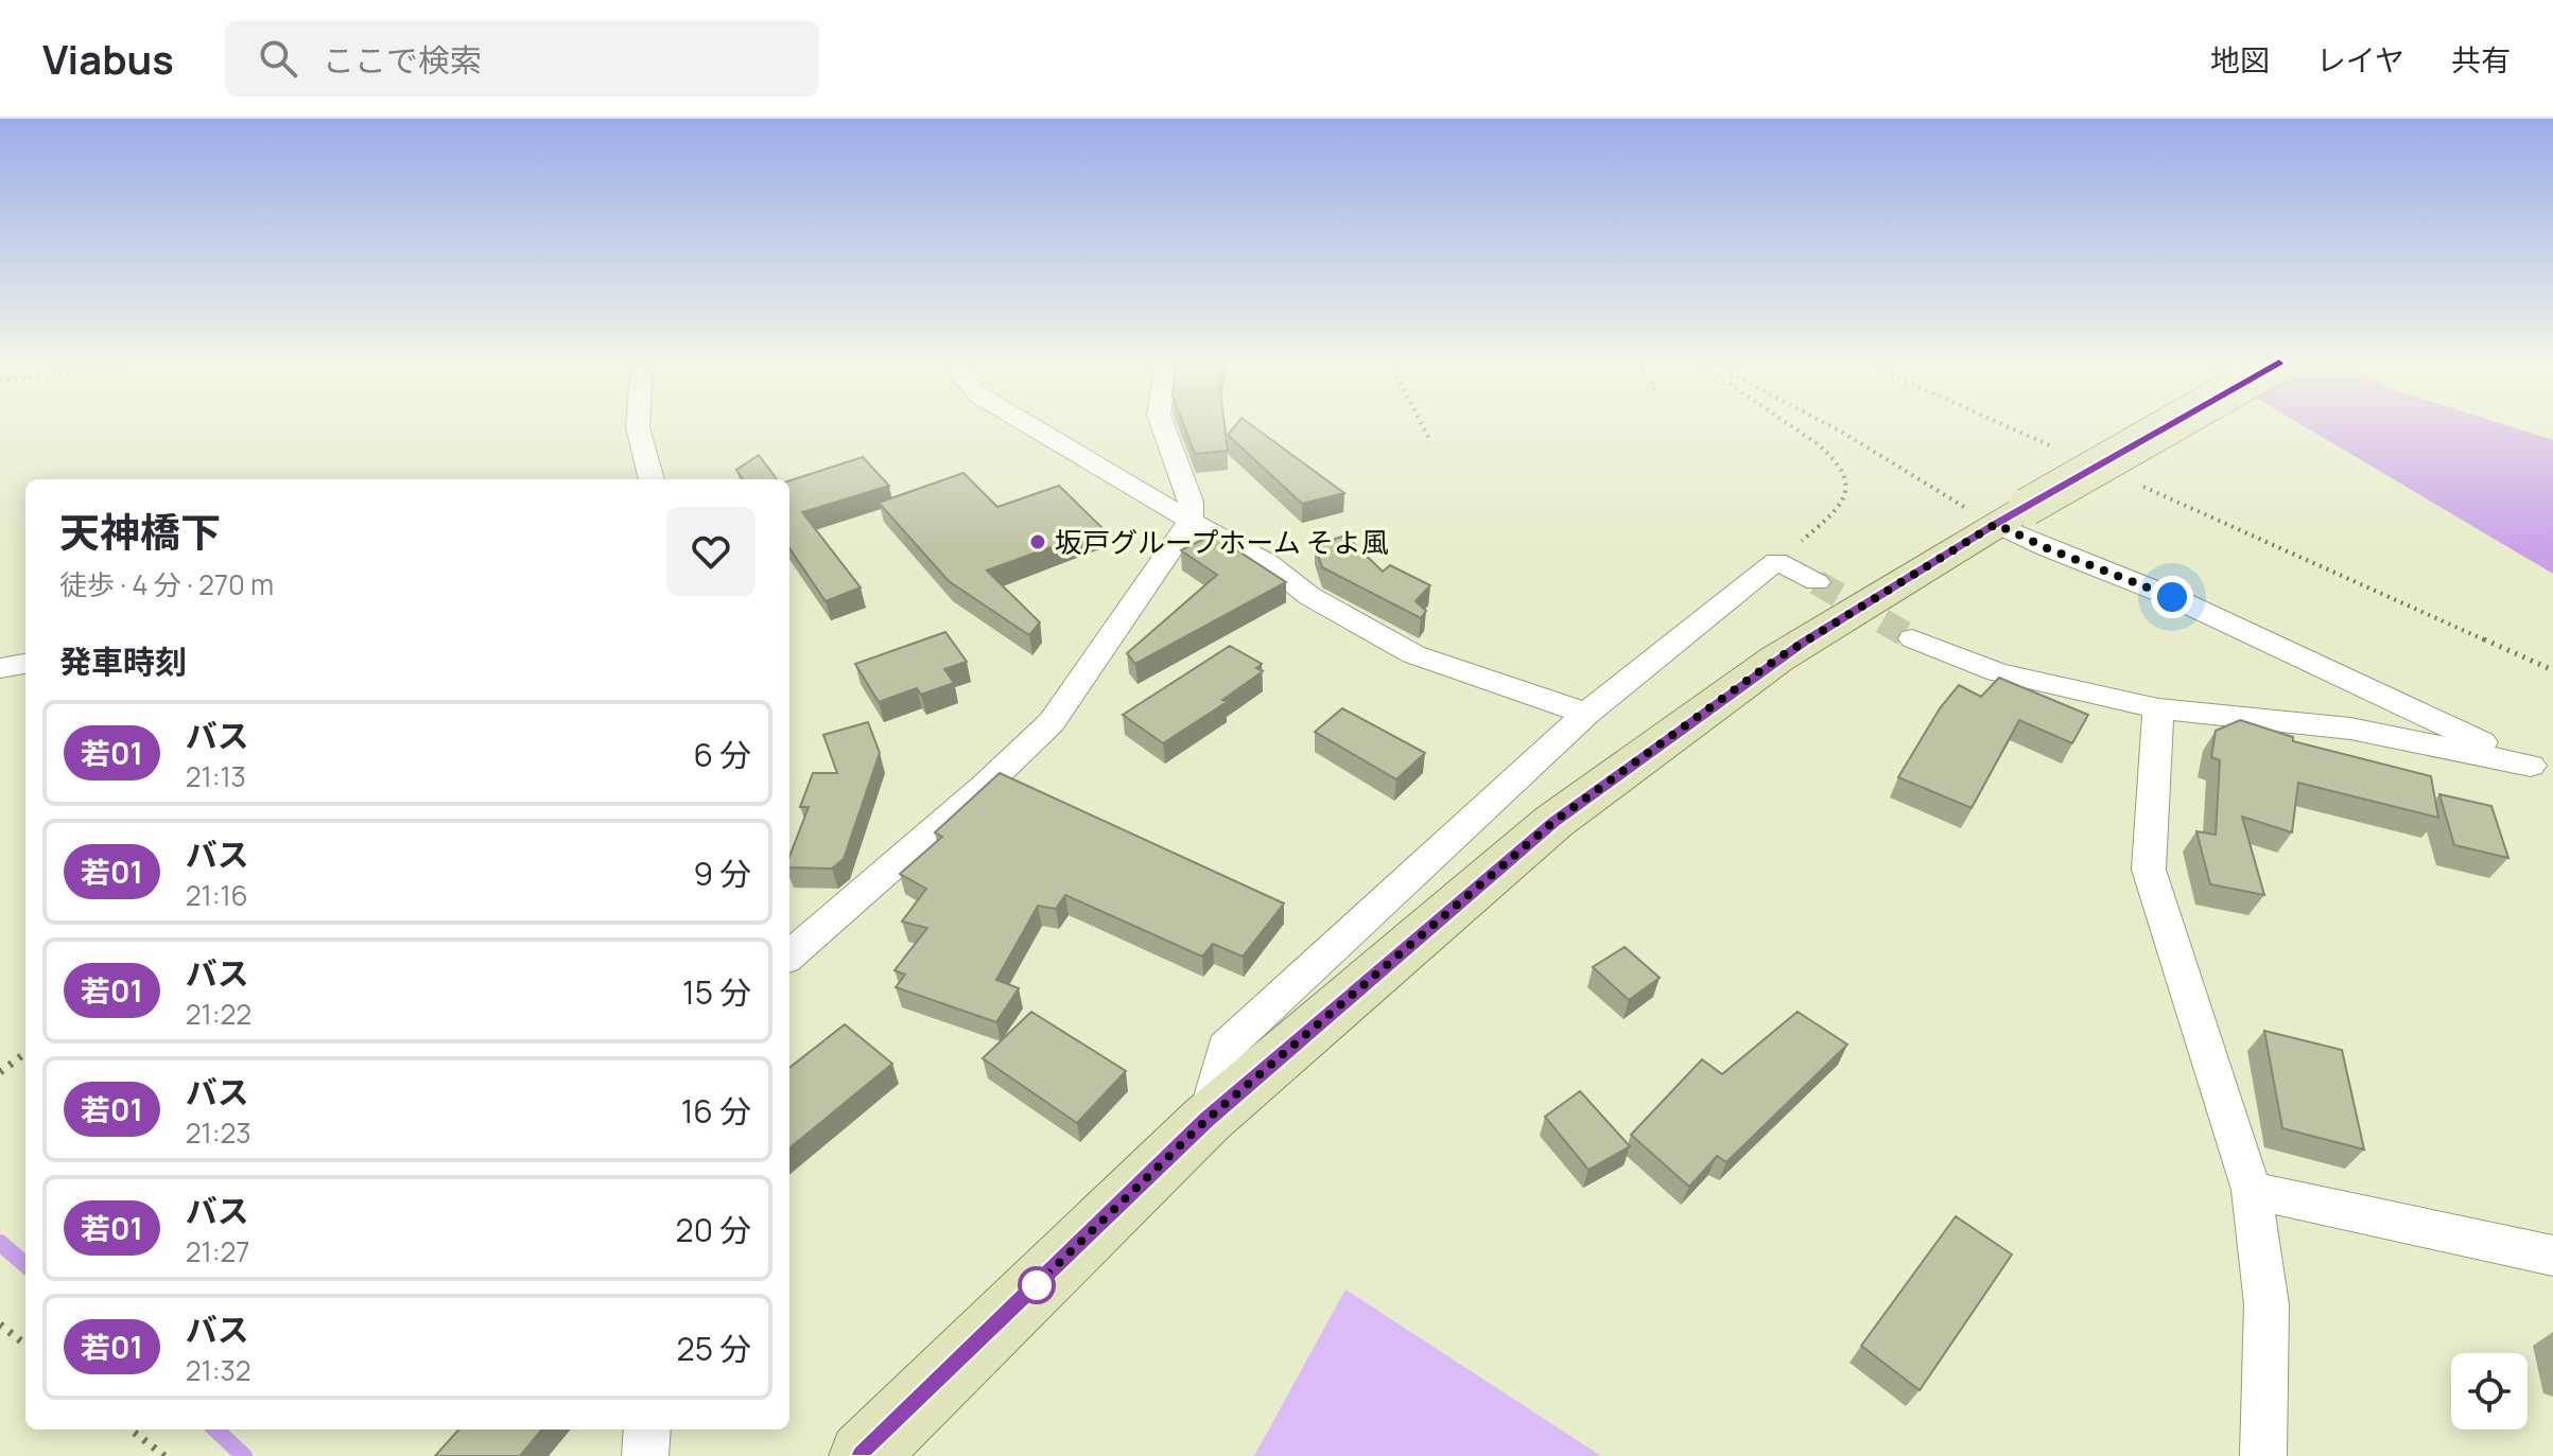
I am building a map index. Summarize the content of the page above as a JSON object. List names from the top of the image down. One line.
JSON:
{"places":["坂戸グループホーム そよ風"],"lines":["bus line 若01"],"page":{"header":"Viabus","search":"ここで検索","nav":["地図","レイヤ","共有"],"heading":[["天神橋下","徒歩 · 4 分 · 270 m"],"発車時刻"],"list":[{"mark":"若01","name":"バス","note":"21:13","value":"6 分"},{"mark":"若01","name":"バス","note":"21:16","value":"9 分"},{"mark":"若01","name":"バス","note":"21:22","value":"15 分"},{"mark":"若01","name":"バス","note":"21:23","value":"16 分"},{"mark":"若01","name":"バス","note":"21:27","value":"20 分"},{"mark":"若01","name":"バス","note":"21:32","value":"25 分"}]}}
